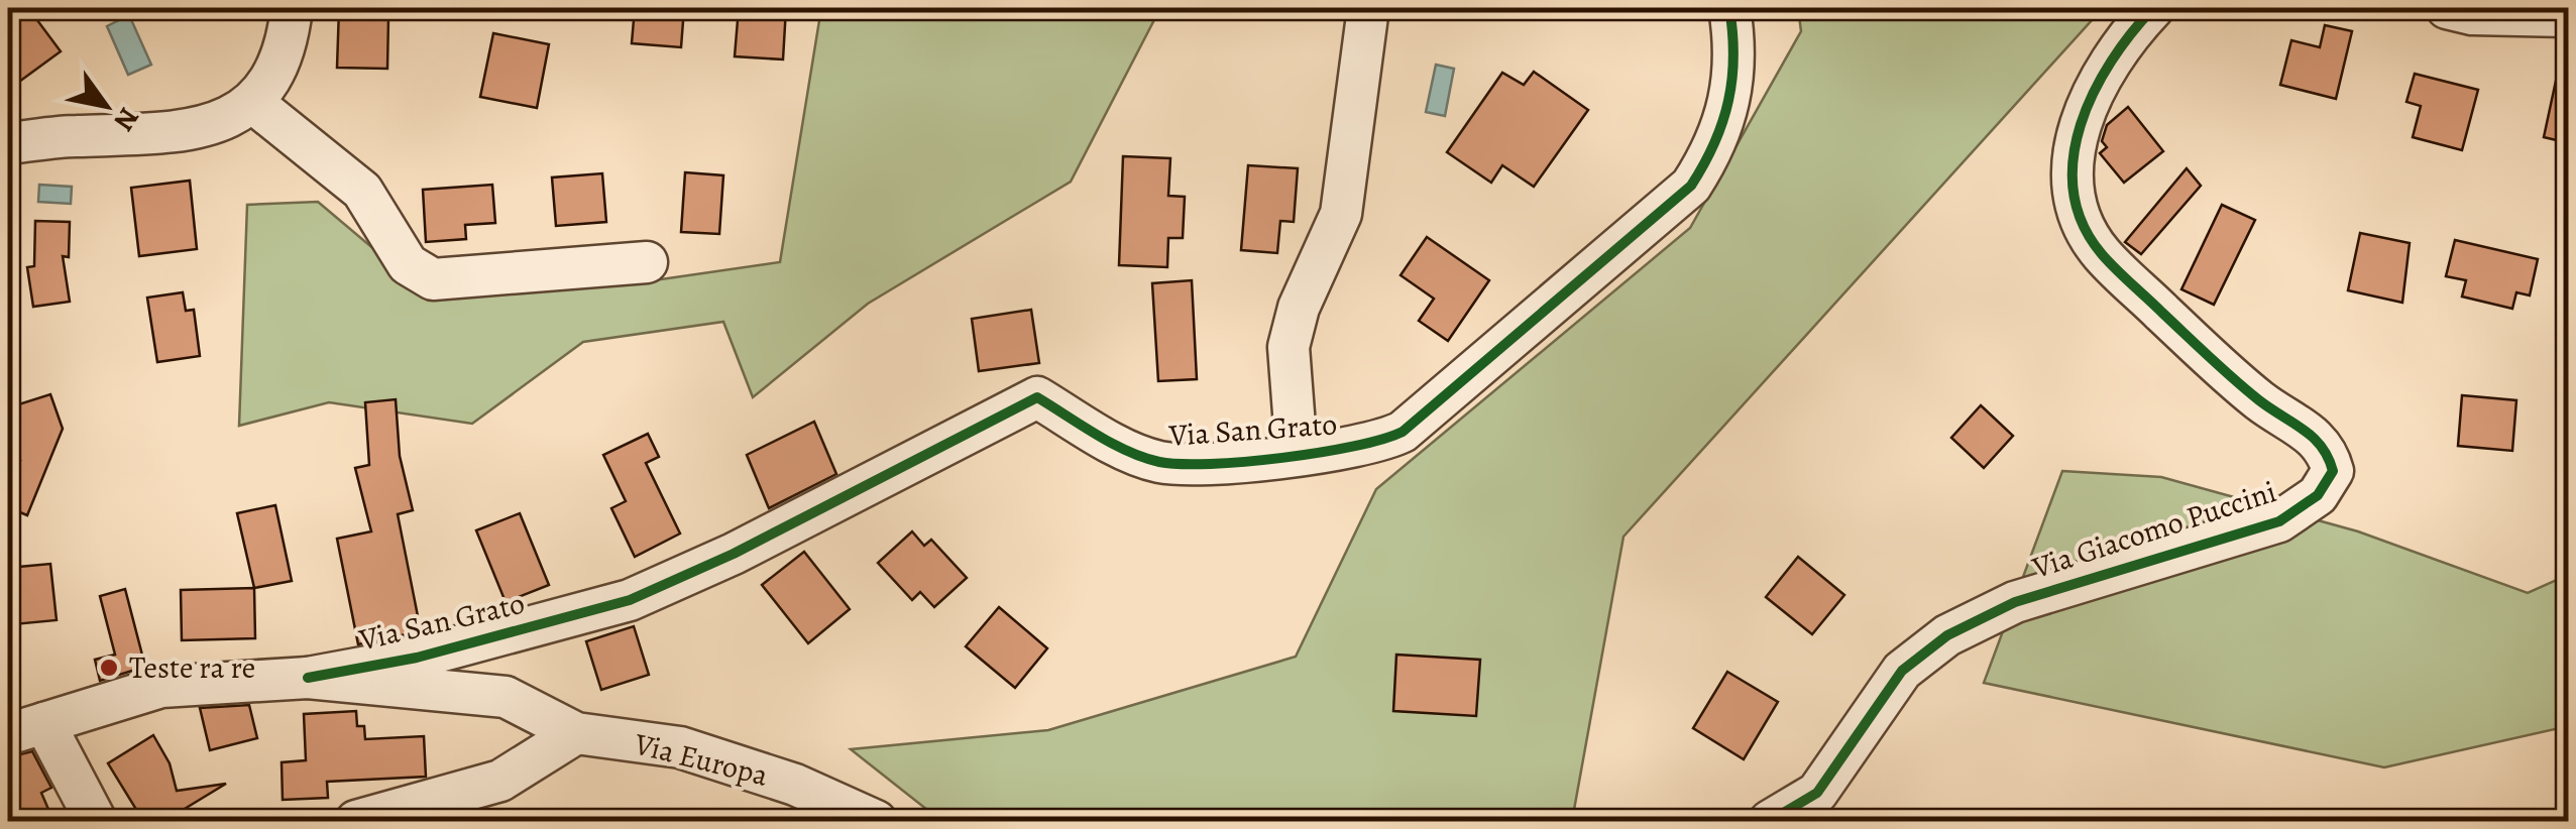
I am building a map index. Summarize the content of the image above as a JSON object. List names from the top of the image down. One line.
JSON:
{"streets":{"street":["Via San Grato","Via Giacomo Puccini","Via Europa"]},"crossings":[["Via San Grato","Via Europa"]],"places":["Teste ra re"],"north":"bottom right"}
